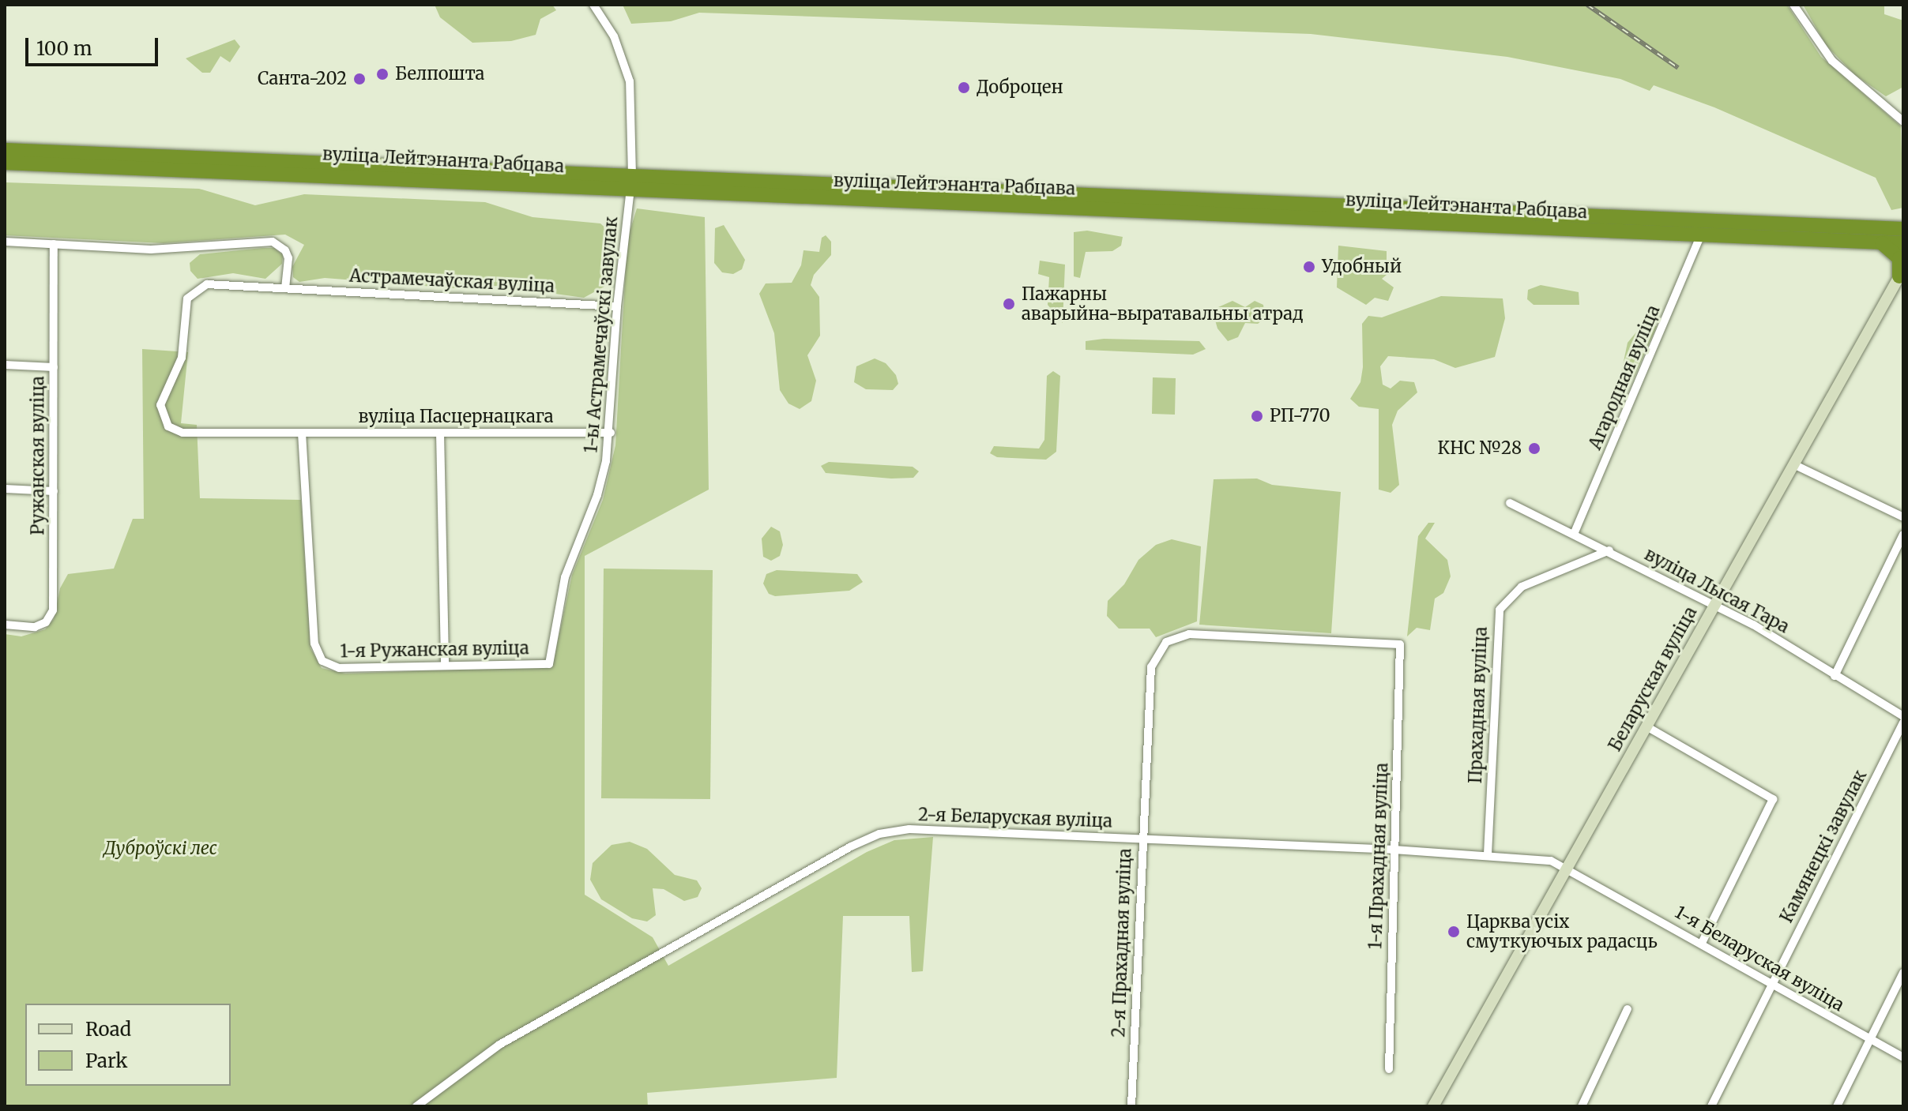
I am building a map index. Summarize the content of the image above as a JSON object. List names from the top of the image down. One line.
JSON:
{"streets":{"highway":["вуліца Лейтэнанта Рабцава"],"main road":["Беларуская вуліца"],"street":["Астрамечаўская вуліца","1-ы Астрамечаўскі завулак","Агародная вуліца","вуліца Пасцернацкага","Ружанская вуліца","вуліца Лысая Гара","1-я Ружанская вуліца","Прахадная вуліца","2-я Беларуская вуліца","Камянецкі завулак","1-я Прахадная вуліца","2-я Прахадная вуліца","1-я Беларуская вуліца"]},"crossings":[["вуліца Лейтэнанта Рабцава","1-ы Астрамечаўскі завулак"],["вуліца Лейтэнанта Рабцава","Агародная вуліца"],["Астрамечаўская вуліца","1-ы Астрамечаўскі завулак"],["Астрамечаўская вуліца","вуліца Пасцернацкага"],["1-ы Астрамечаўскі завулак","вуліца Пасцернацкага"],["1-ы Астрамечаўскі завулак","1-я Ружанская вуліца"],["Агародная вуліца","вуліца Лысая Гара"],["вуліца Пасцернацкага","1-я Ружанская вуліца"],["вуліца Лысая Гара","Беларуская вуліца"],["вуліца Лысая Гара","Прахадная вуліца"],["Беларуская вуліца","2-я Беларуская вуліца"],["Беларуская вуліца","1-я Беларуская вуліца"],["Прахадная вуліца","2-я Беларуская вуліца"],["2-я Беларуская вуліца","1-я Прахадная вуліца"],["2-я Беларуская вуліца","2-я Прахадная вуліца"],["2-я Беларуская вуліца","1-я Беларуская вуліца"],["Камянецкі завулак","1-я Беларуская вуліца"],["1-я Прахадная вуліца","2-я Прахадная вуліца"]],"parks":["Дуброўскі лес"],"places":["Белпошта","Санта-202","Доброцен","Удобный","Пажарны аварыйна-выратавальны атрад","РП-770","КНС №28","Царква усіх смуткуючых радасць"],"legend":["Road","Park"],"scale_bar":"100 m"}
